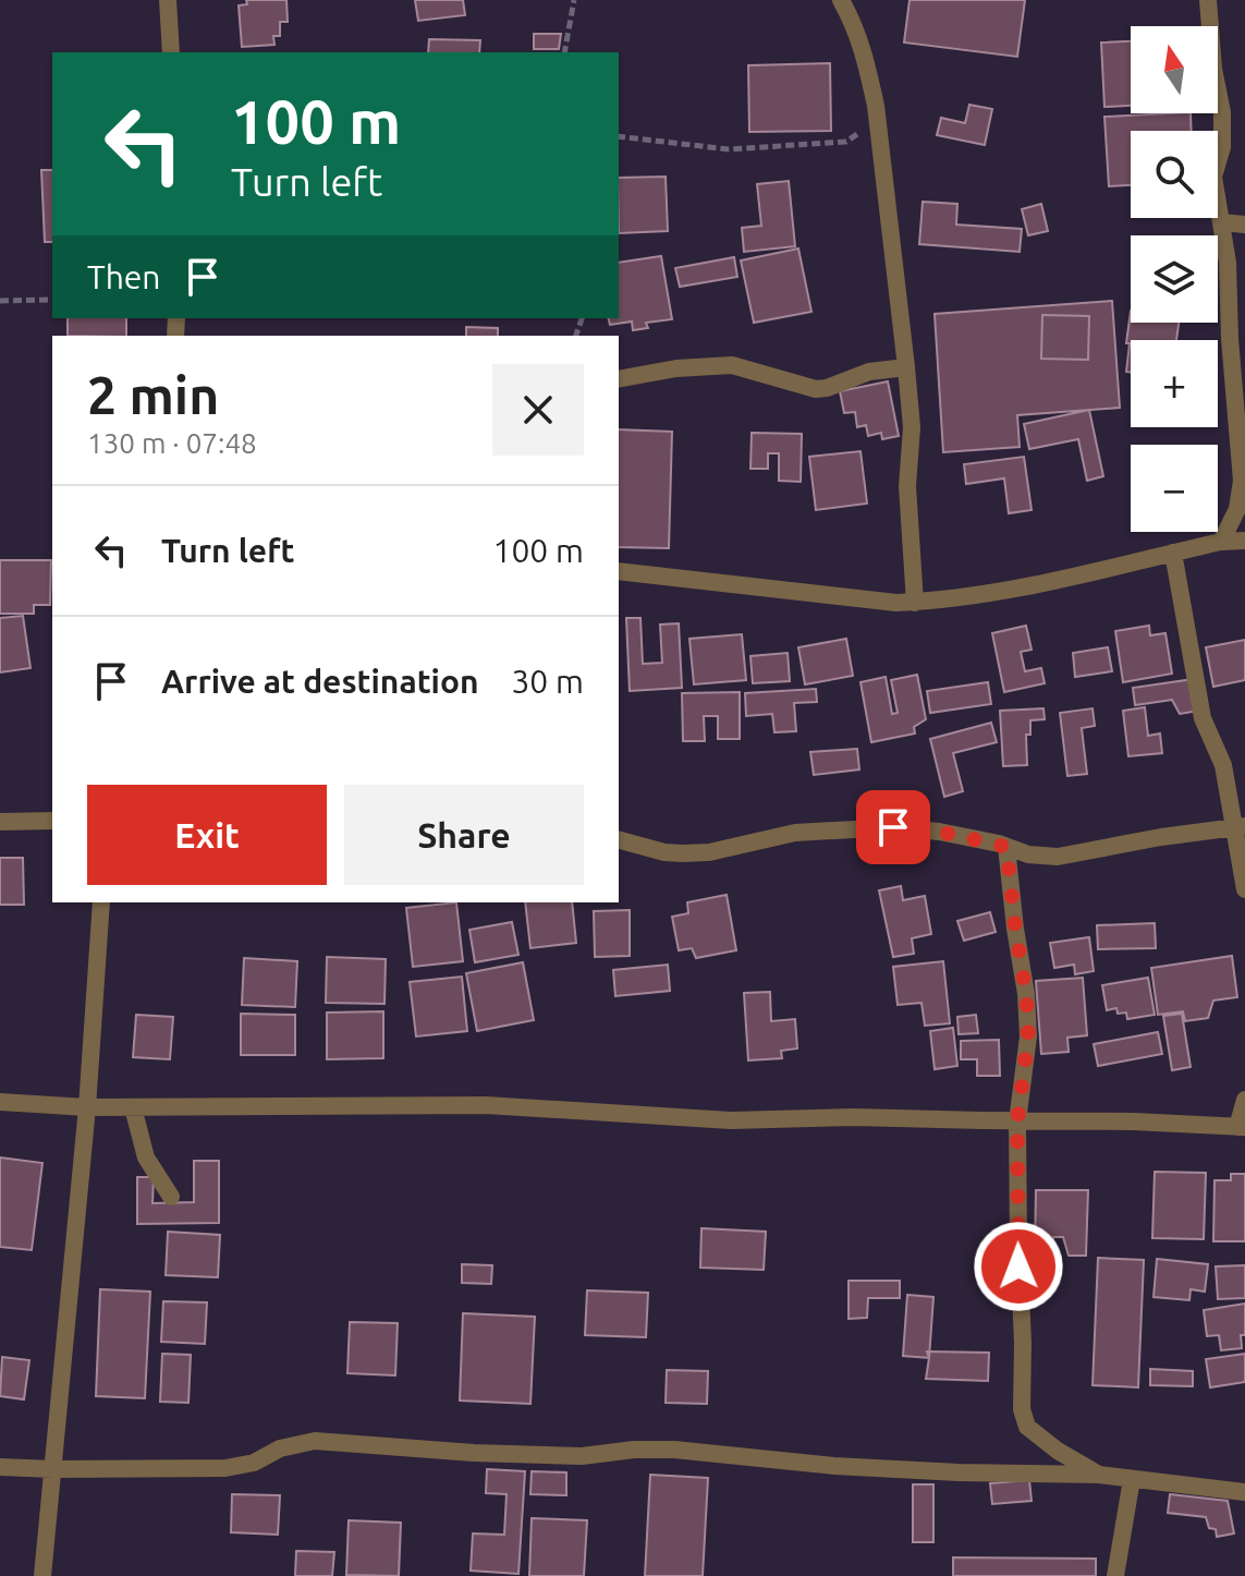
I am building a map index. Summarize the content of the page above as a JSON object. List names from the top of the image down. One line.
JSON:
{"north":"top","page":{"map_buttons":["+","−"],"turn":["100 m","Turn left"],"then":"Then","heading":["2 min","130 m · 07:48"],"list":[{"name":"Turn left","value":"100 m"},{"name":"Arrive at destination","value":"30 m"}],"buttons":["Exit","Share"]}}
